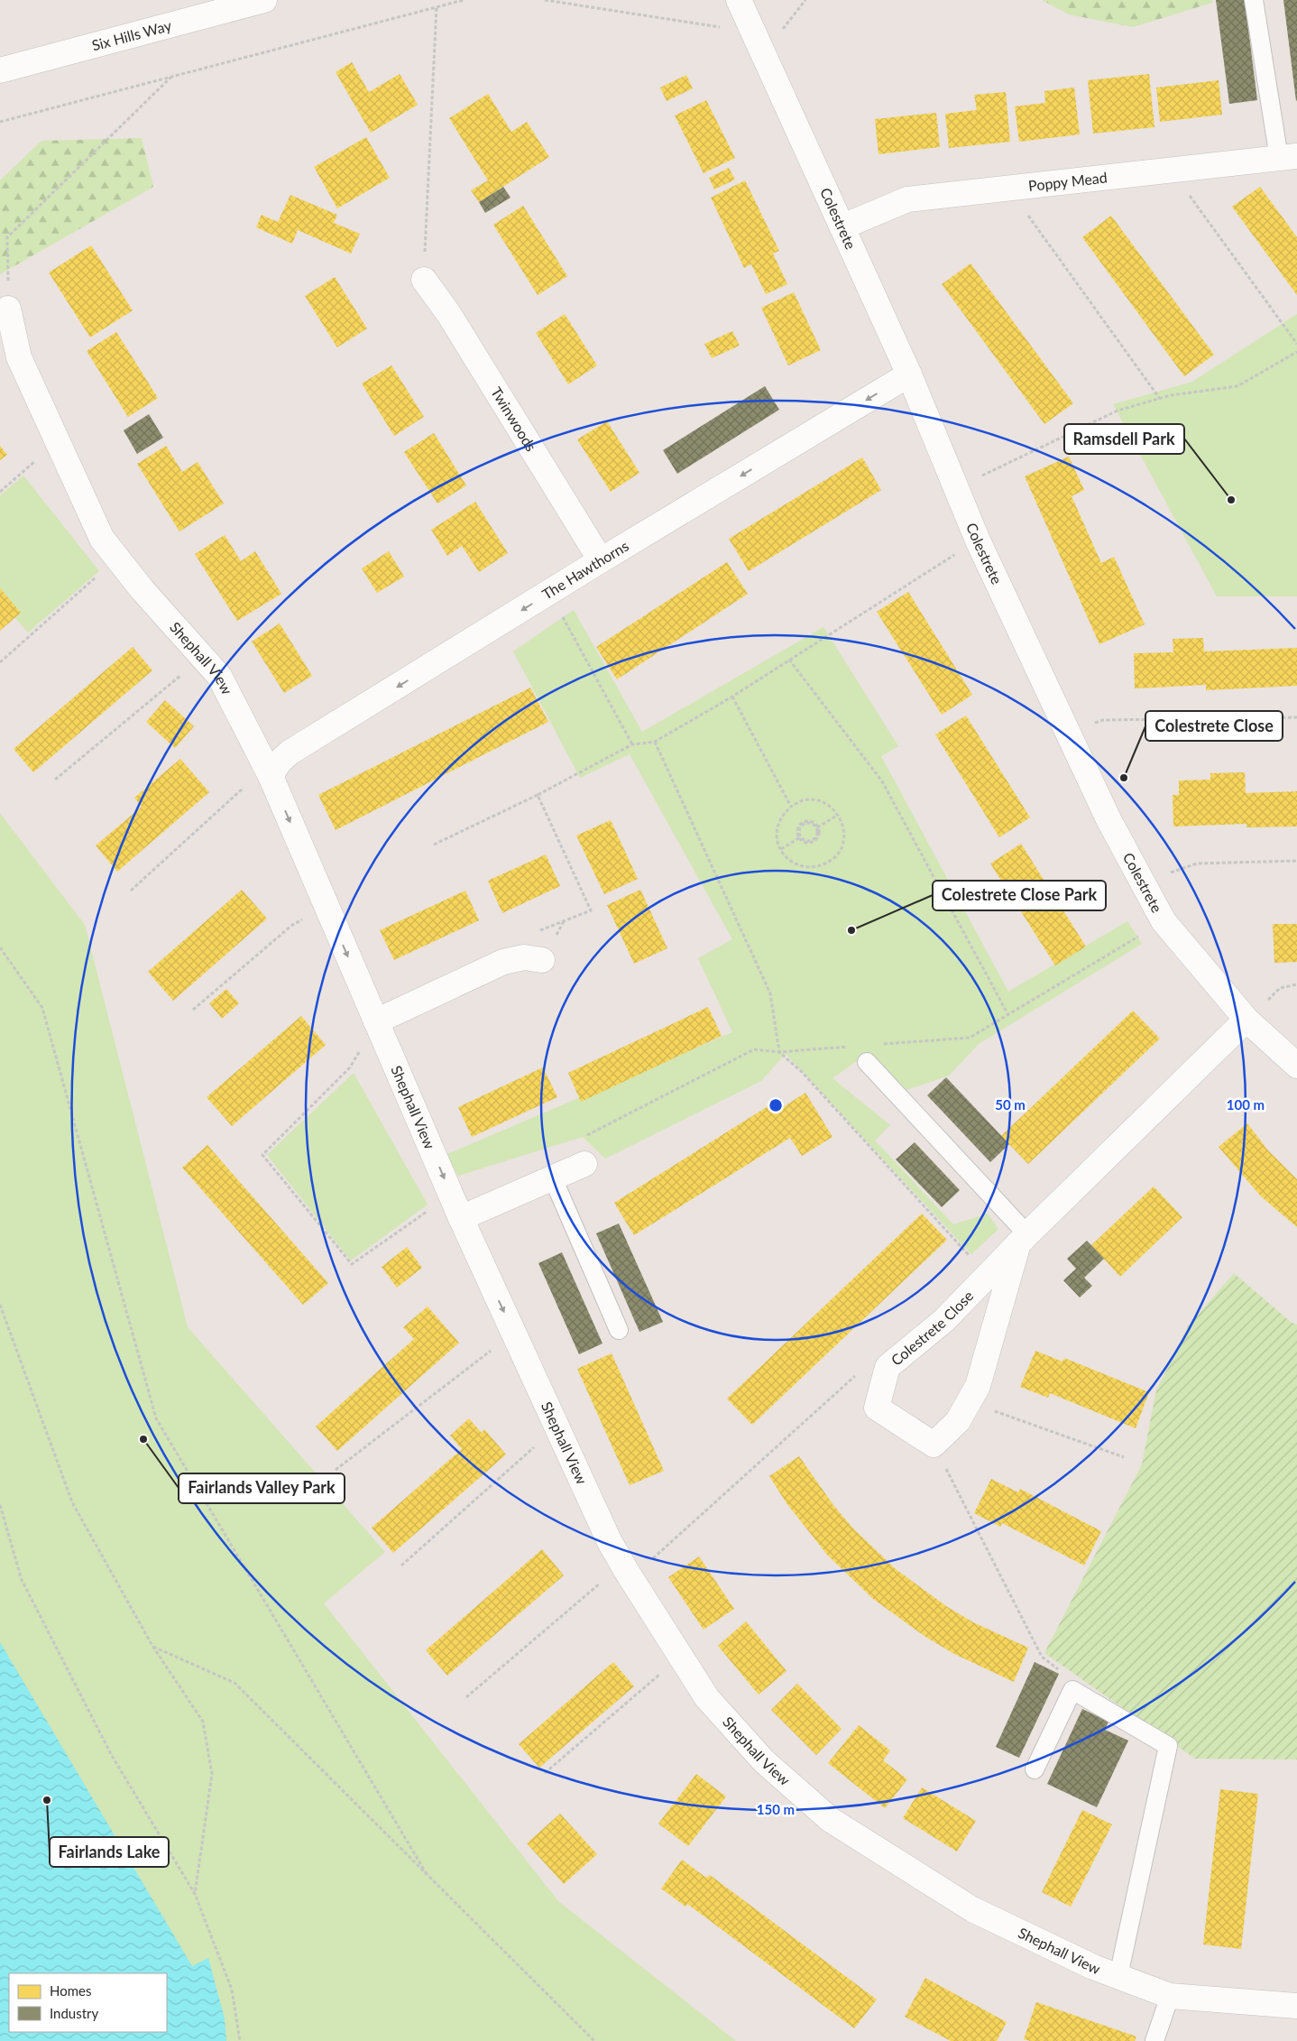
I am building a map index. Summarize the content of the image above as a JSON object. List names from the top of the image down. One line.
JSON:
{"streets":{"street":["Six Hills Way","Poppy Mead","Colestrete","Twinwoods","The Hawthorns","Shephall View","Colestrete Close"]},"crossings":[["Poppy Mead","Colestrete"],["Colestrete","The Hawthorns"],["Colestrete","Colestrete Close"],["Twinwoods","The Hawthorns"],["The Hawthorns","Shephall View"]],"one_way":["The Hawthorns"],"places":["Ramsdell Park","Colestrete Close","Colestrete Close Park","Fairlands Valley Park","Fairlands Lake"],"legend":["Homes","Industry"],"rings":["50 m","100 m","150 m"]}
